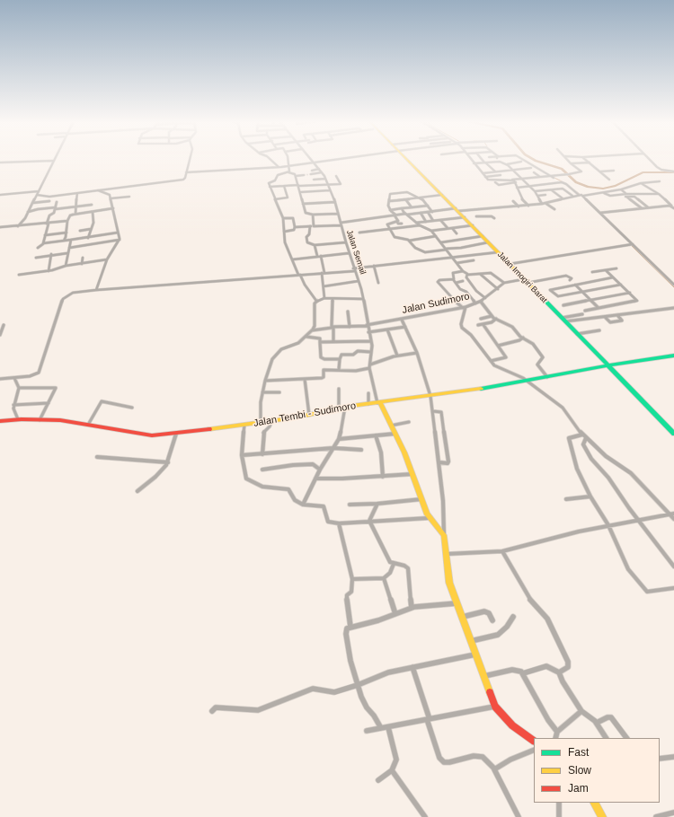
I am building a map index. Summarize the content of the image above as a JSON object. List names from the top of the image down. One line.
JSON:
{"streets":{"main road":["Jalan Imogiri Barat","Jalan Tembi - Sudimoro"],"street":["Jalan Semail","Jalan Sudimoro"]},"crossings":[["Jalan Semail","Jalan Sudimoro"],["Jalan Semail","Jalan Tembi - Sudimoro"],["Jalan Imogiri Barat","Jalan Tembi - Sudimoro"]],"legend":["Fast","Slow","Jam"]}
